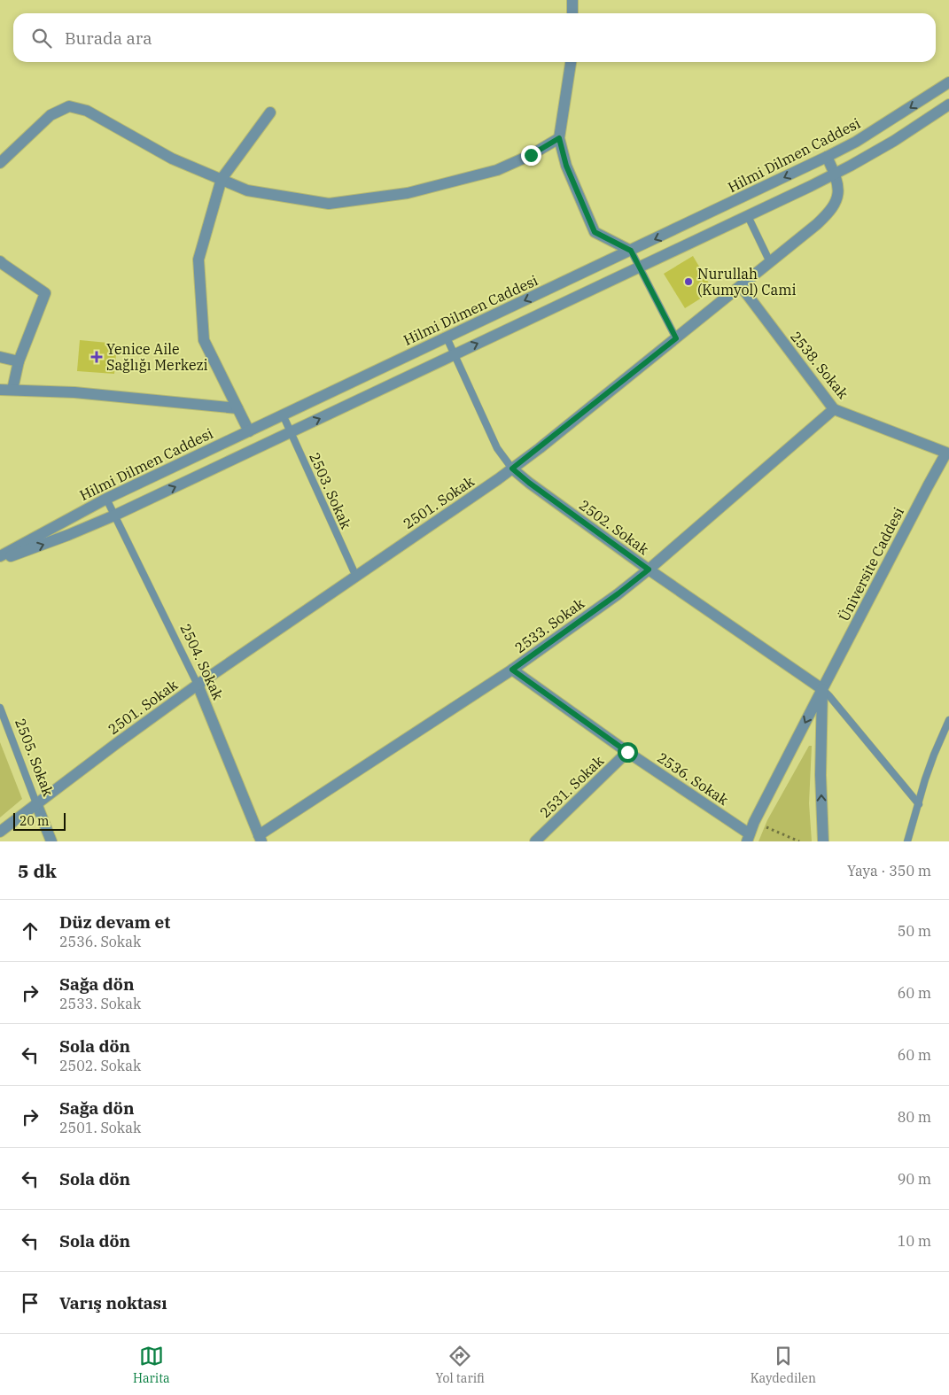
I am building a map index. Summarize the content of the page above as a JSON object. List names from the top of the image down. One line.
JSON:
{"streets":{"street":["Hilmi Dilmen Caddesi","2538. Sokak","2501. Sokak","2502. Sokak","Üniversite Caddesi","2533. Sokak","2504. Sokak","2505. Sokak","2536. Sokak","2531. Sokak"],"lane":["2503. Sokak"]},"crossings":[["Hilmi Dilmen Caddesi","2503. Sokak"],["Hilmi Dilmen Caddesi","2501. Sokak"],["Hilmi Dilmen Caddesi","2502. Sokak"],["Hilmi Dilmen Caddesi","2504. Sokak"],["2538. Sokak","2501. Sokak"],["2538. Sokak","Üniversite Caddesi"],["2538. Sokak","2533. Sokak"],["2503. Sokak","2501. Sokak"],["2501. Sokak","2502. Sokak"],["2501. Sokak","2504. Sokak"],["2501. Sokak","2505. Sokak"],["2502. Sokak","Üniversite Caddesi"],["2502. Sokak","2533. Sokak"],["Üniversite Caddesi","2536. Sokak"],["2533. Sokak","2504. Sokak"],["2533. Sokak","2536. Sokak"],["2536. Sokak","2531. Sokak"]],"places":{"other":["Nurullah (Kumyol) Cami"],"health":["Yenice Aile Sağlığı Merkezi"]},"scale_bar":"20 m","page":{"search":"Burada ara","scale":"20 m","heading":["5 dk","Yaya · 350 m"],"list":[["Düz devam et","2536. Sokak","50 m"],["Sağa dön","2533. Sokak","60 m"],["Sola dön","2502. Sokak","60 m"],["Sağa dön","2501. Sokak","80 m"],["Sola dön","90 m"],["Sola dön","10 m"],"Varış noktası"],"nav":["Harita","Yol tarifi","Kaydedilen"]}}
